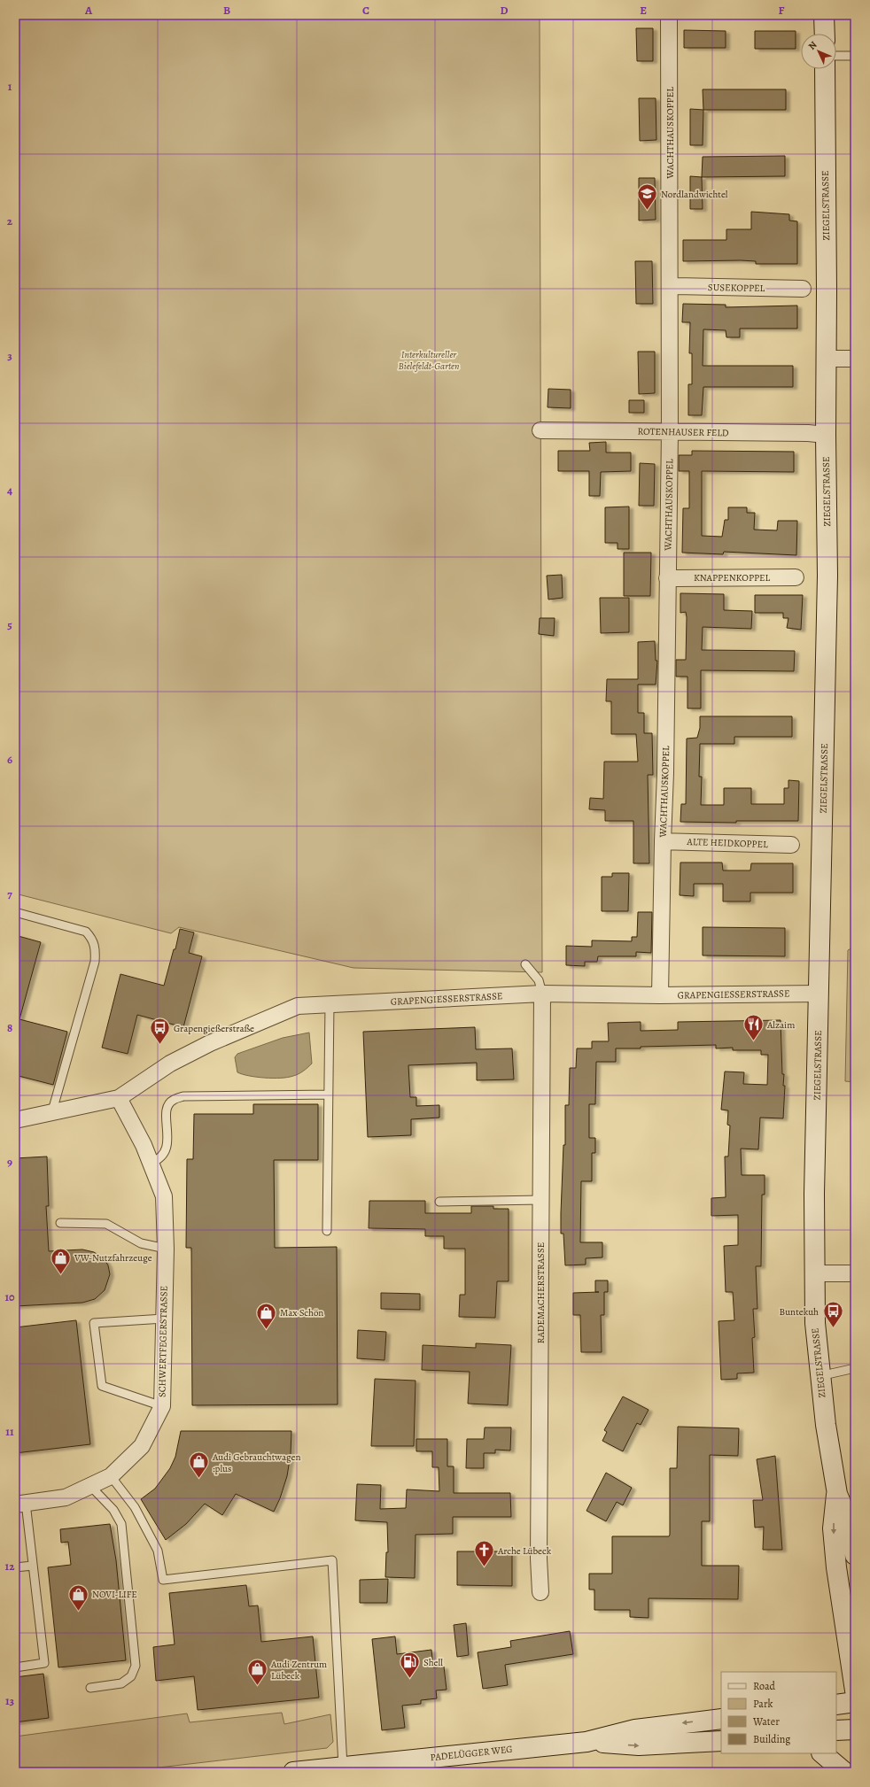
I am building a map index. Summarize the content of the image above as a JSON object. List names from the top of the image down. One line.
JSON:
{"streets":{"main road":["ZIEGELSTRASSE","PADELÜGGER WEG"],"street":["WACHTHAUSKOPPEL","SUSEKOPPEL","ROTENHAUSER FELD","KNAPPENKOPPEL","ALTE HEIDKOPPEL","GRAPENGIESSERSTRASSE","RADEMACHERSTRASSE","SCHWERTFEGERSTRASSE"]},"crossings":[["WACHTHAUSKOPPEL","SUSEKOPPEL"],["WACHTHAUSKOPPEL","ROTENHAUSER FELD"],["WACHTHAUSKOPPEL","KNAPPENKOPPEL"],["WACHTHAUSKOPPEL","ALTE HEIDKOPPEL"],["WACHTHAUSKOPPEL","GRAPENGIESSERSTRASSE"],["ZIEGELSTRASSE","ROTENHAUSER FELD"],["ZIEGELSTRASSE","GRAPENGIESSERSTRASSE"],["GRAPENGIESSERSTRASSE","RADEMACHERSTRASSE"],["GRAPENGIESSERSTRASSE","SCHWERTFEGERSTRASSE"]],"parks":["Interkultureller Bielefeldt-Garten"],"places":{"school or university":["Nordlandwichtel"],"restaurant":["Alzaim"],"bus stop":["Grapengießerstraße","Buntekuh"],"shop":["VW-Nutzfahrzeuge","Max Schön","Audi Gebrauchtwagen :plus","NOVI-LIFE","Audi Zentrum Lübeck"],"church":["Arche Lübeck"],"fuel station":["Shell"]},"legend":["Road","Park","Water","Building"],"north":"top left","grid":{"columns":["A","B","C","D","E","F"],"rows":["1","2","3","4","5","6","7","8","9","10","11","12","13"]}}
